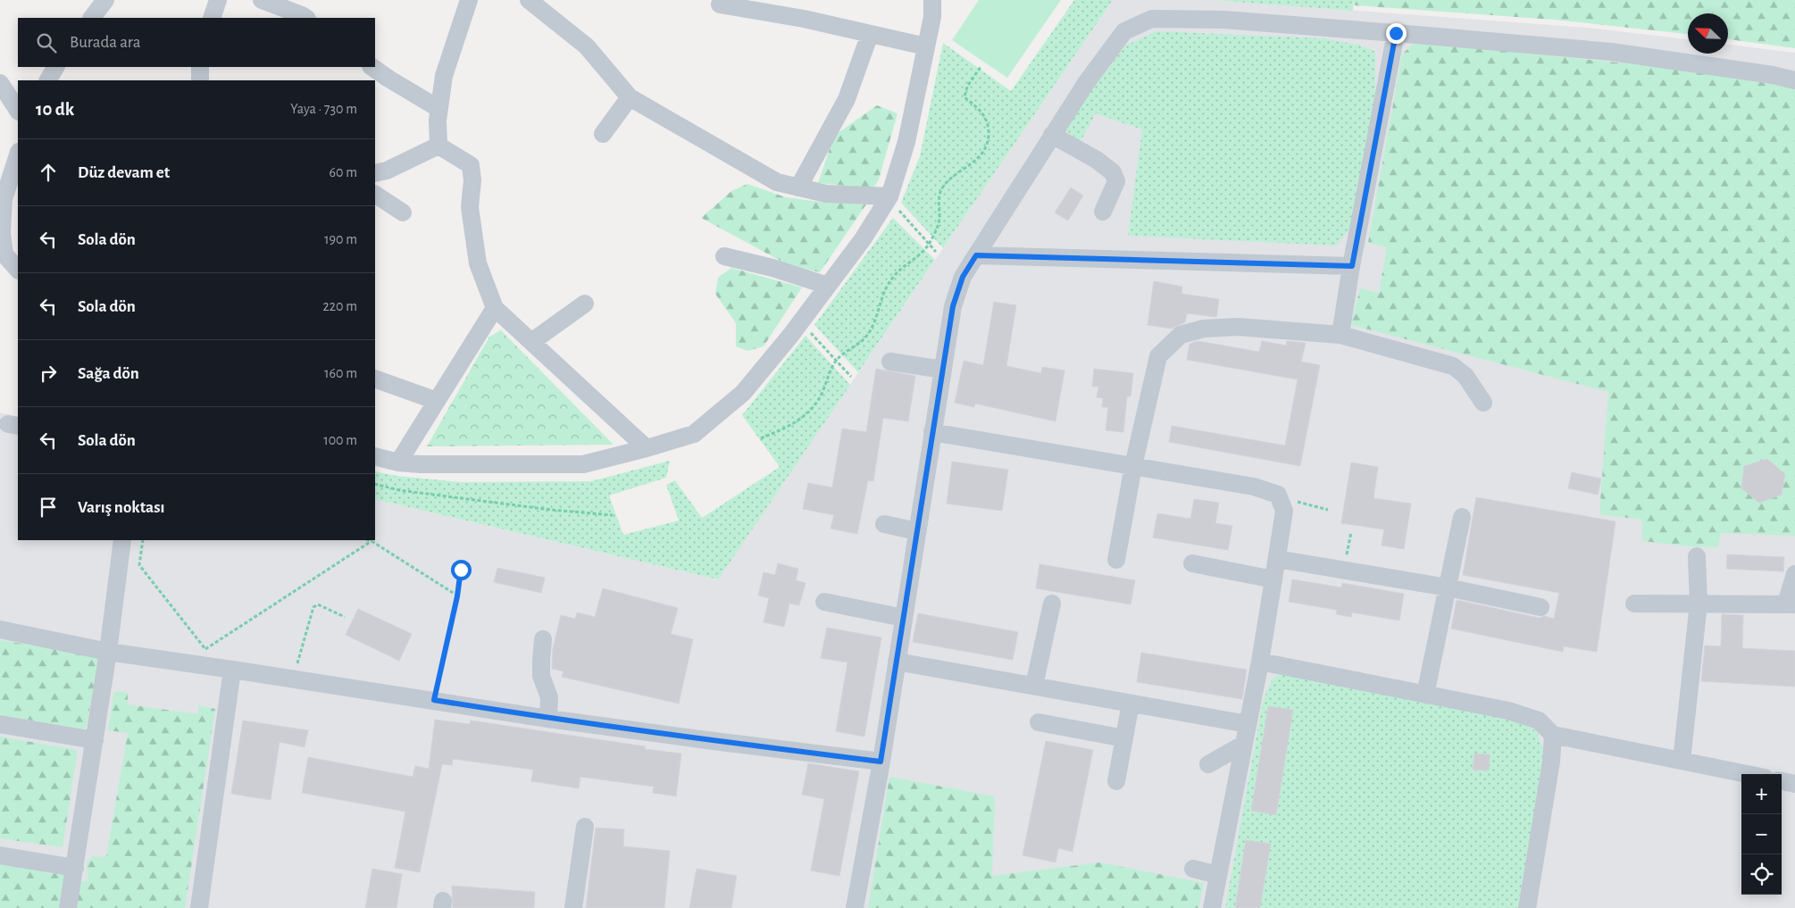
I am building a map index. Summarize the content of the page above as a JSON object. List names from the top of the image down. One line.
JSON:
{"north":"top left","page":{"search":"Burada ara","heading":["10 dk","Yaya · 730 m"],"list":[["Düz devam et","60 m"],["Sola dön","190 m"],["Sola dön","220 m"],["Sağa dön","160 m"],["Sola dön","100 m"],"Varış noktası"],"map_buttons":["+","−"]}}
